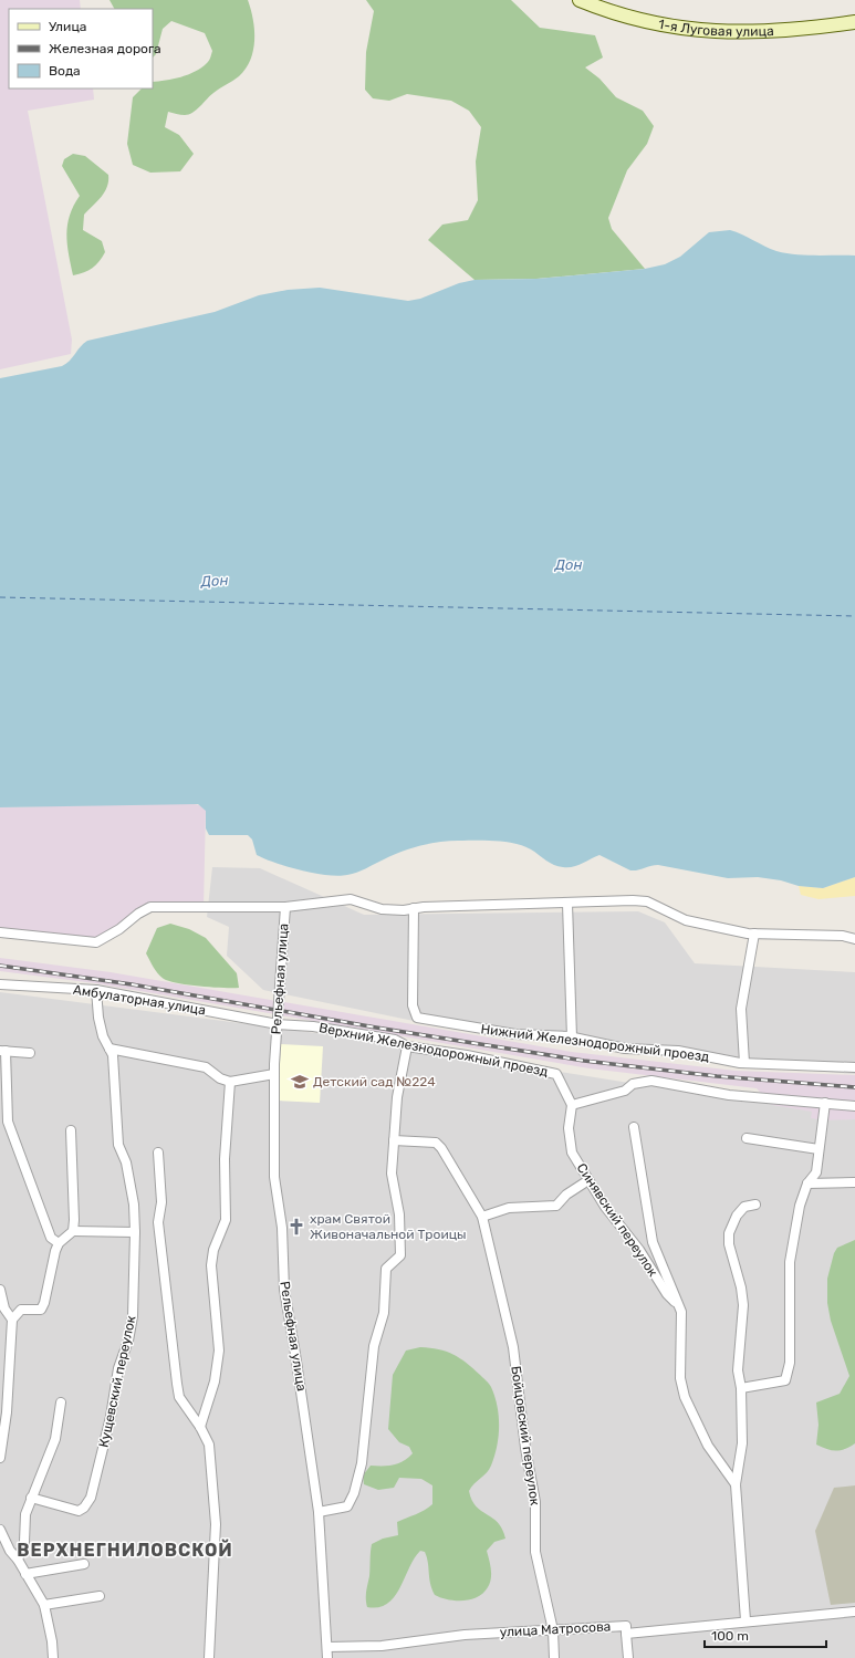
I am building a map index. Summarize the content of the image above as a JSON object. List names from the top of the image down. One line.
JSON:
{"streets":{"main road":["1-я Луговая улица"],"street":["Рельефная улица","Амбулаторная улица","Нижний Железнодорожный проезд","Верхний Железнодорожный проезд","Синявский переулок","Кущевский переулок","Бойцовский переулок","улица Матросова"]},"crossings":[["Рельефная улица","Амбулаторная улица"],["Рельефная улица","Верхний Железнодорожный проезд"],["Рельефная улица","улица Матросова"],["Амбулаторная улица","Верхний Железнодорожный проезд"],["Амбулаторная улица","Кущевский переулок"],["Верхний Железнодорожный проезд","Синявский переулок"],["Бойцовский переулок","улица Матросова"]],"districts":["ВЕРХНЕГНИЛОВСКОЙ"],"water":["Дон"],"places":{"school or university":["Детский сад №224"],"church":["храм Святой Живоначальной Троицы"]},"legend":["Улица","Железная дорога","Вода"],"scale_bar":"100 m"}
